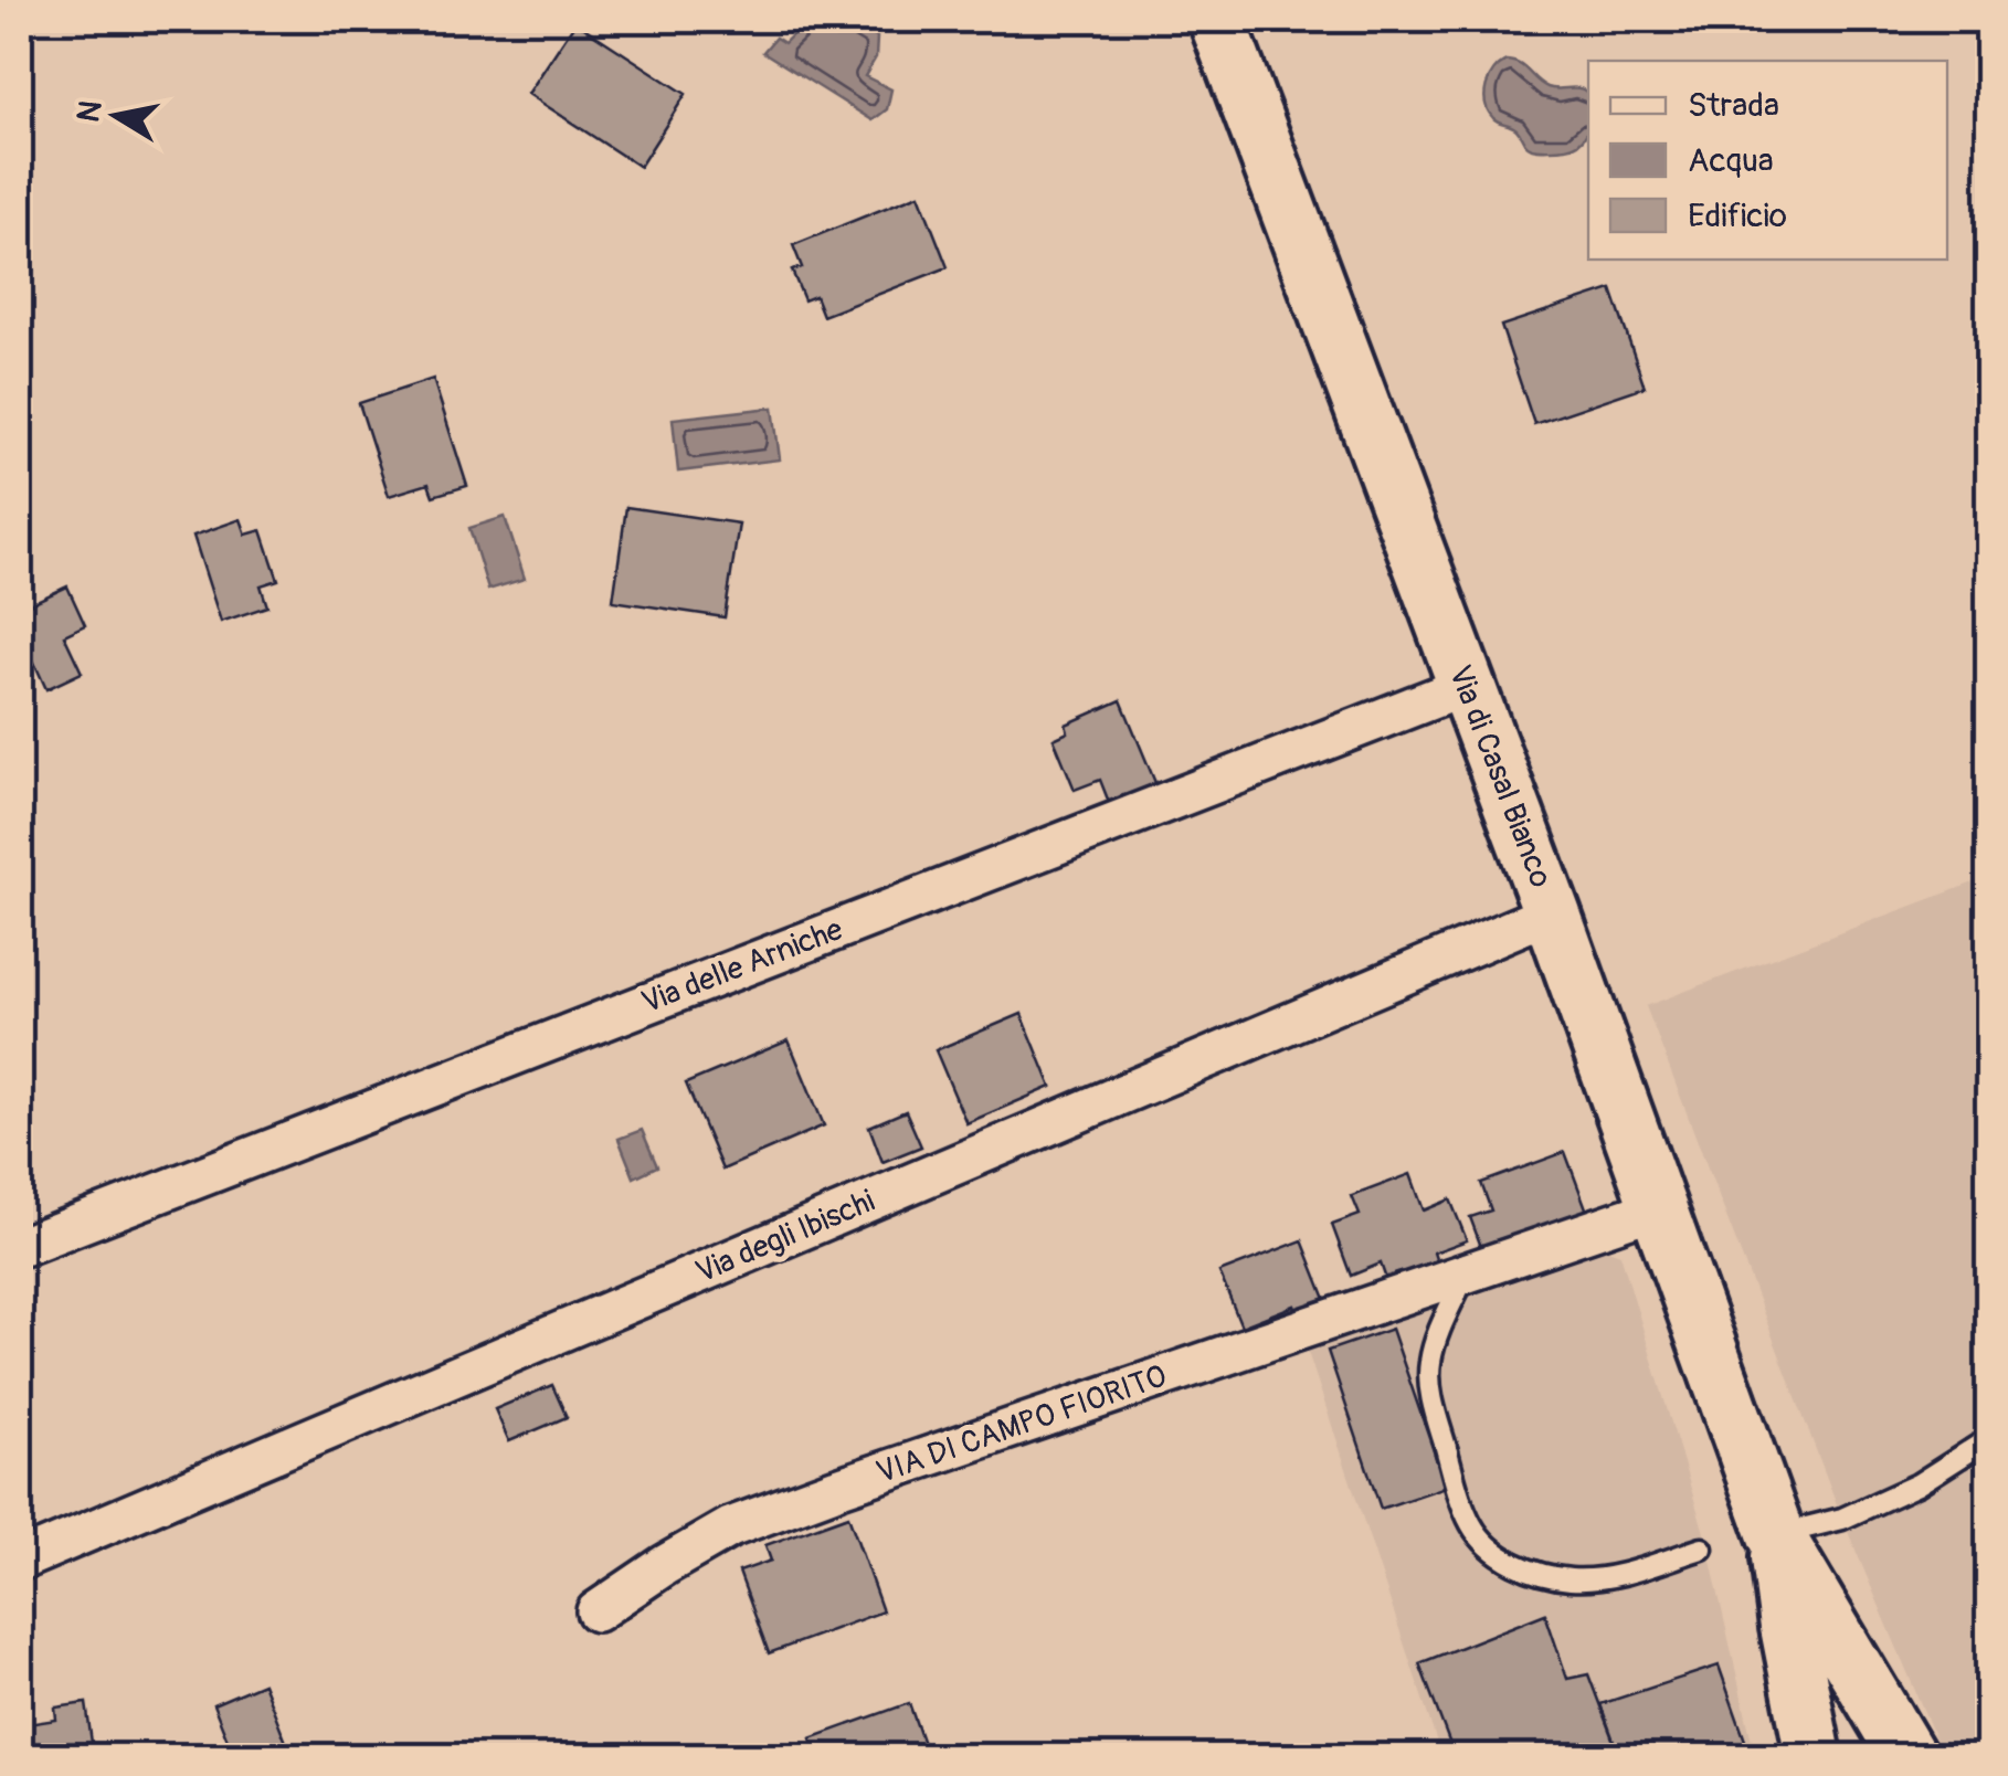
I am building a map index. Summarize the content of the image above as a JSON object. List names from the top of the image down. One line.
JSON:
{"streets":{"main road":["Via di Casal Bianco"],"street":["Via delle Arniche","Via degli Ibischi","VIA DI CAMPO FIORITO"]},"crossings":[["Via di Casal Bianco","Via delle Arniche"],["Via di Casal Bianco","Via degli Ibischi"],["Via di Casal Bianco","VIA DI CAMPO FIORITO"]],"legend":["Strada","Acqua","Edificio"],"north":"left"}
